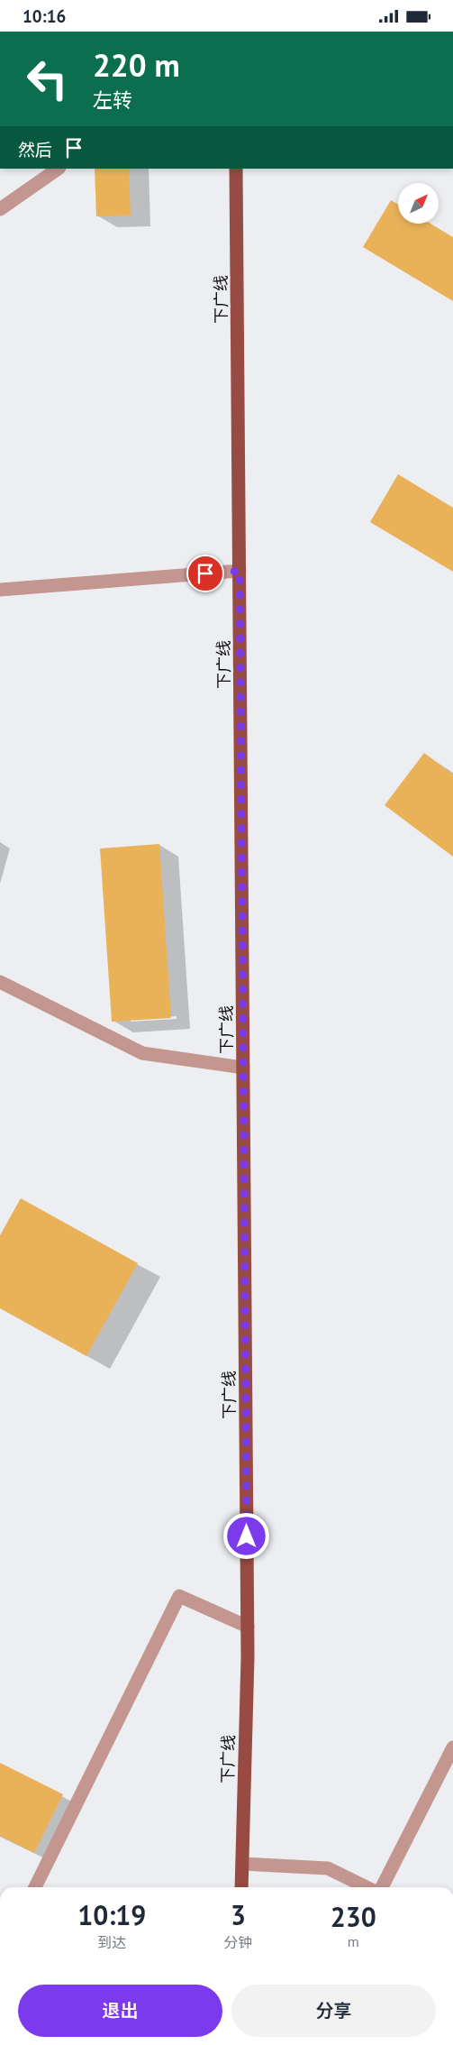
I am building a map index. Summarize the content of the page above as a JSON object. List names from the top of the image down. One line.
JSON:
{"streets":{"main road":["下广线"]},"north":"top right","page":{"status":"10:16","turn":["220 m","左转"],"then":"然后","eta":["10:19","到达","3","分钟","230","m"],"buttons":["退出","分享"]}}
